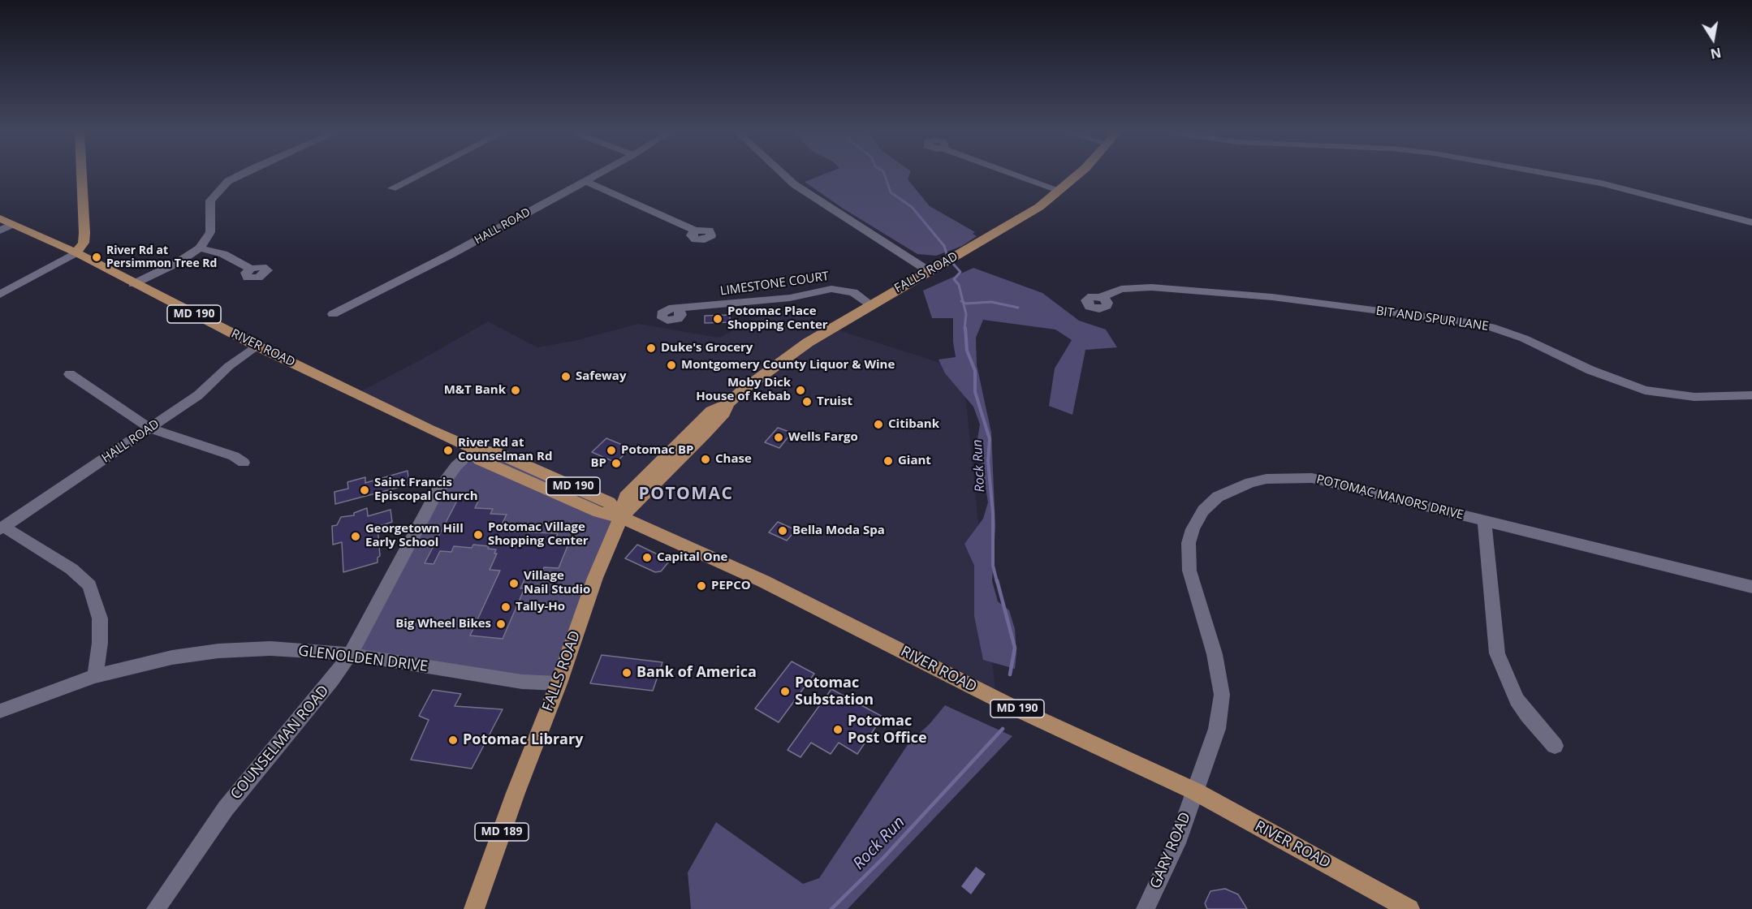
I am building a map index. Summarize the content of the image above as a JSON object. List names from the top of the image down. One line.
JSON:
{"streets":{"main road":["FALLS ROAD","MD 190","RIVER ROAD","MD 189"],"street":["HALL ROAD","LIMESTONE COURT","BIT AND SPUR LANE","POTOMAC MANORS DRIVE","GLENOLDEN DRIVE","COUNSELMAN ROAD","GARY ROAD"]},"crossings":[["HALL ROAD","RIVER ROAD"],["FALLS ROAD","LIMESTONE COURT"],["FALLS ROAD","RIVER ROAD"],["FALLS ROAD","GLENOLDEN DRIVE"],["RIVER ROAD","POTOMAC MANORS DRIVE"],["RIVER ROAD","COUNSELMAN ROAD"],["RIVER ROAD","GARY ROAD"],["POTOMAC MANORS DRIVE","GARY ROAD"],["GLENOLDEN DRIVE","COUNSELMAN ROAD"]],"districts":["POTOMAC"],"water":["Rock Run"],"places":["River Rd at Persimmon Tree Rd","Potomac Place Shopping Center","Duke's Grocery","Montgomery County Liquor & Wine","Safeway","M&T Bank","Moby Dick House of Kebab","Truist","Citibank","Wells Fargo","River Rd at Counselman Rd","Potomac BP","Chase","Giant","BP","Saint Francis Episcopal Church","Bella Moda Spa","Potomac Village Shopping Center","Georgetown Hill Early School","Capital One","Village Nail Studio","PEPCO","Tally-Ho","Big Wheel Bikes","Bank of America","Potomac Substation","Potomac Post Office","Potomac Library"],"north":"bottom"}
